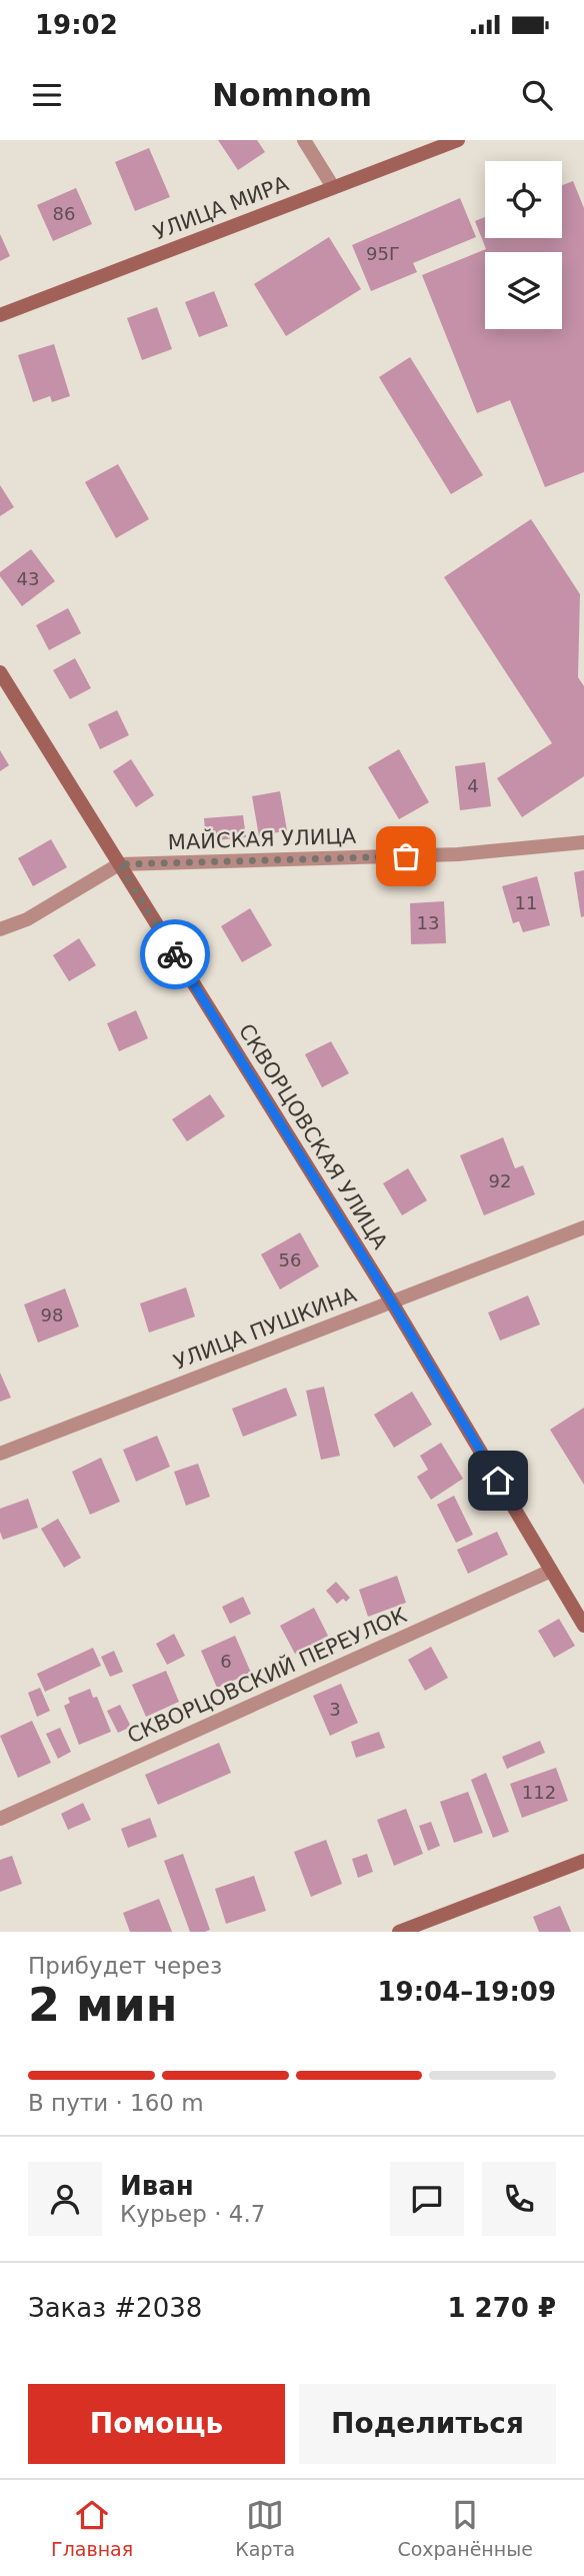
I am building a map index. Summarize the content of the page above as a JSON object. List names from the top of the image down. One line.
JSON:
{"streets":{"street":["УЛИЦА МИРА","МАЙСКАЯ УЛИЦА","СКВОРЦОВСКАЯ УЛИЦА","УЛИЦА ПУШКИНА","СКВОРЦОВСКИЙ ПЕРЕУЛОК"]},"crossings":[["МАЙСКАЯ УЛИЦА","СКВОРЦОВСКАЯ УЛИЦА"],["СКВОРЦОВСКАЯ УЛИЦА","УЛИЦА ПУШКИНА"],["СКВОРЦОВСКАЯ УЛИЦА","СКВОРЦОВСКИЙ ПЕРЕУЛОК"]],"house_numbers":["86","95Г","43","4","11","13","92","56","98","6","3","112"],"page":{"status":"19:02","header":"Nomnom","heading":["2 мин","Прибудет через","19:04–19:09"],"panel":["Иван","Курьер · 4.7","Заказ #2038","1 270 ₽"],"bar":"В пути · 160 m","buttons":["Помощь","Поделиться"],"tabs":["Главная","Карта","Сохранённые"]}}
